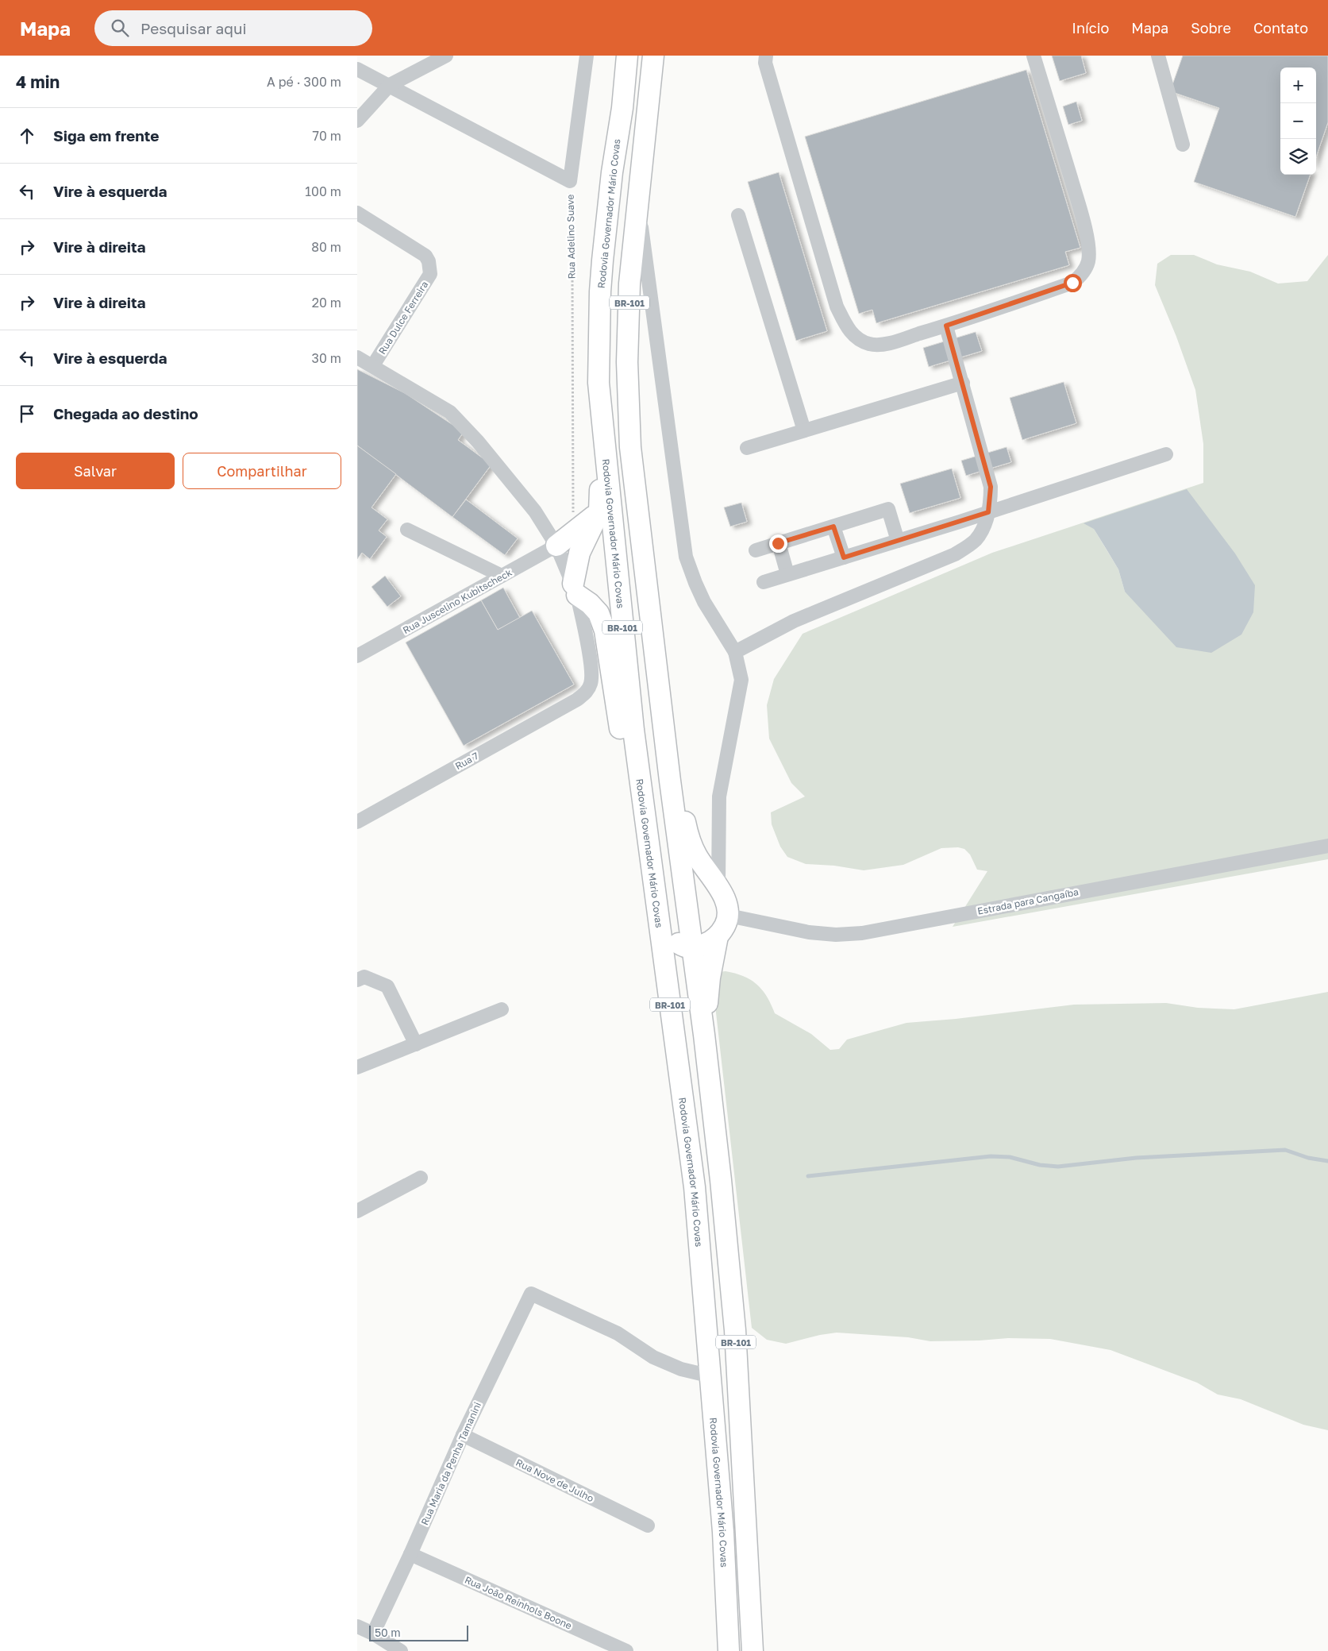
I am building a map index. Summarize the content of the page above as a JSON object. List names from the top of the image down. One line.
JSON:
{"streets":{"highway":["Rodovia Governador Mário Covas","BR-101"],"street":["Rua Adelino Suave","Rua Dulce Ferreira","Rua Juscelino Kubitscheck","Rua 7","Estrada para Cangaíba","Rua Maria da Penha Tamanini","Rua Nove de Julho","Rua João Reinhols Boone"]},"crossings":[["Rodovia Governador Mário Covas","Rua Maria da Penha Tamanini"],["Rua Dulce Ferreira","Rua 7"],["Rua Juscelino Kubitscheck","Rua 7"],["Rua Maria da Penha Tamanini","Rua Nove de Julho"],["Rua Maria da Penha Tamanini","Rua João Reinhols Boone"]],"scale_bar":"50 m","page":{"header":"Mapa","search":"Pesquisar aqui","nav":["Início","Mapa","Sobre","Contato"],"heading":["4 min","A pé · 300 m"],"map_buttons":["+","−"],"list":[["Siga em frente","70 m"],["Vire à esquerda","100 m"],["Vire à direita","80 m"],["Vire à direita","20 m"],["Vire à esquerda","30 m"],"Chegada ao destino"],"buttons":["Salvar","Compartilhar"],"scale":"50 m"}}
